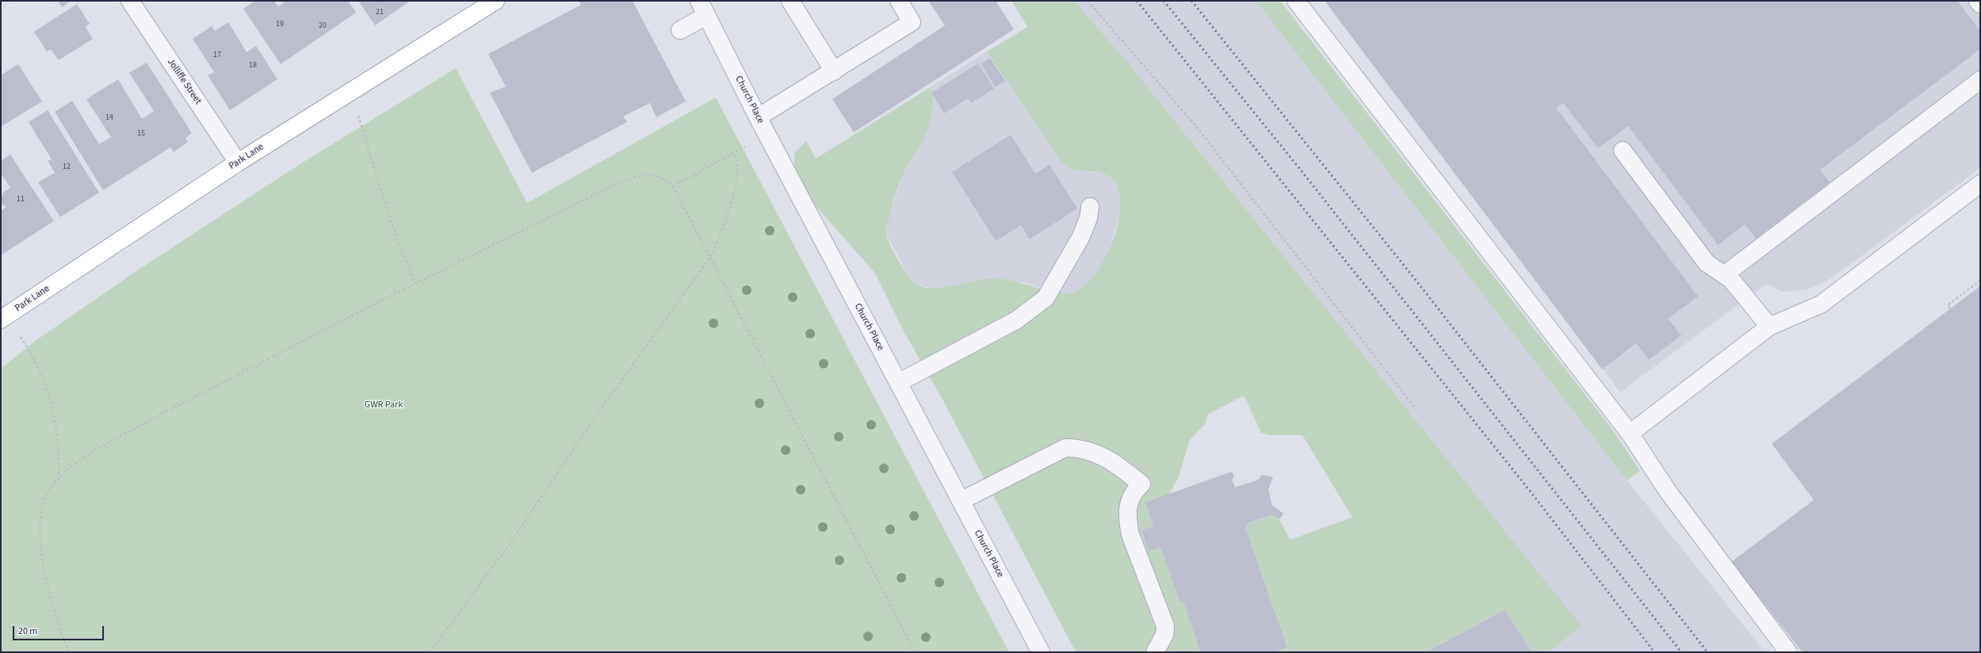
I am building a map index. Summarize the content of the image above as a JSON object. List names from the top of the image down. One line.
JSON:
{"streets":{"main road":["Park Lane"],"street":["Jolliffe Street","Church Place"]},"crossings":[["Jolliffe Street","Park Lane"]],"parks":["GWR Park"],"house_numbers":["21","19","20","17","18","14","15","12","11"],"scale_bar":"20 m"}
